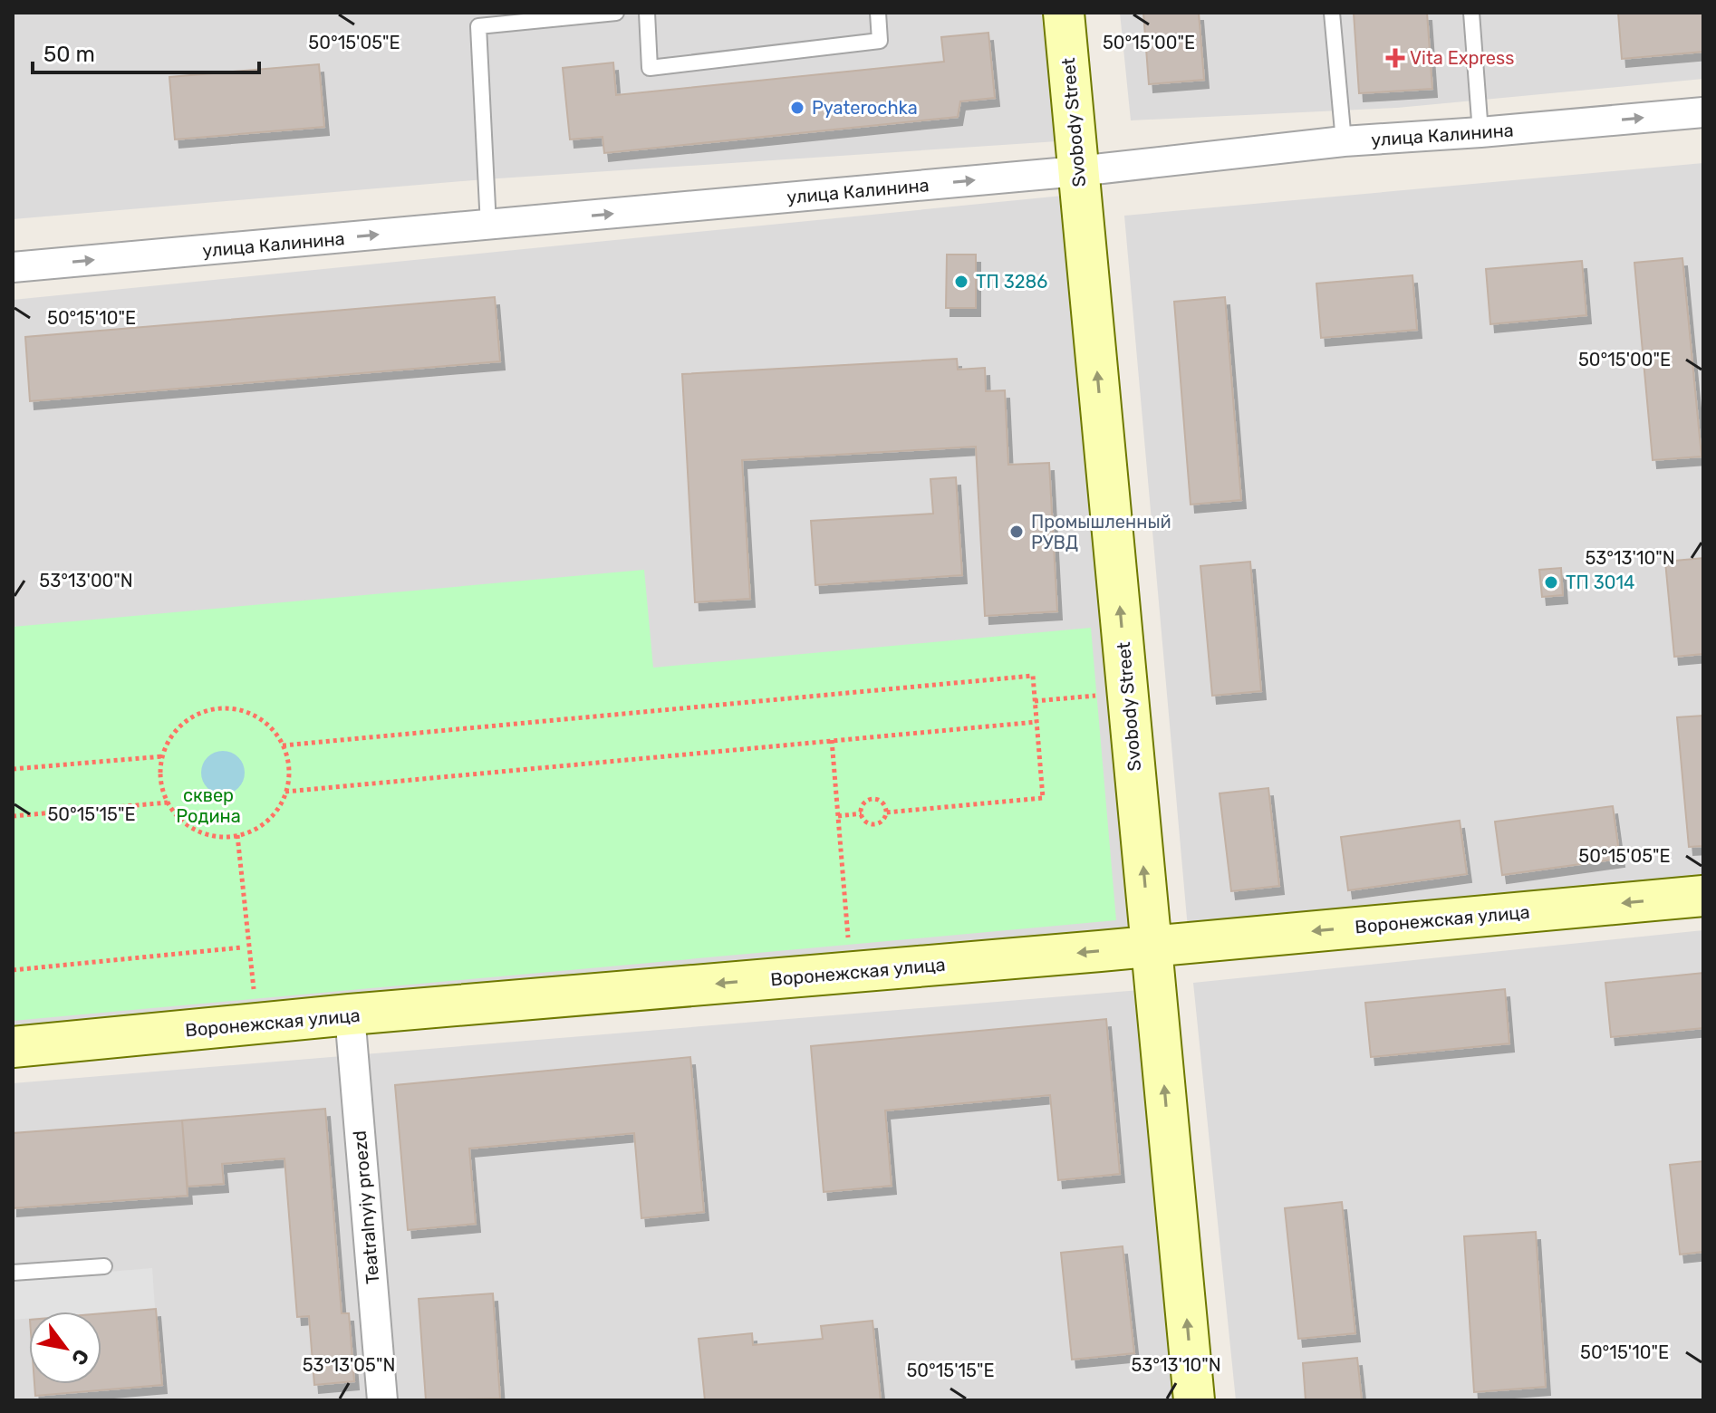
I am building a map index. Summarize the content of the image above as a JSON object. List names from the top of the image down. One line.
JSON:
{"streets":{"street":["Svobody Street","улица Калинина","Воронежская улица","Teatralnyiy proezd"]},"crossings":[["Svobody Street","улица Калинина"],["Svobody Street","Воронежская улица"],["Воронежская улица","Teatralnyiy proezd"]],"one_way":["Svobody Street","улица Калинина","Воронежская улица"],"parks":["сквер Родина"],"places":{"health":["Vita Express"],"other":["Pyaterochka","ТП 3286","Промышленный РУВД","ТП 3014"]},"scale_bar":"50 m","north":"bottom right","coordinates":["50°15'00\"E","50°15'05\"E","50°15'10\"E","53°13'10\"N","53°13'00\"N","50°15'15\"E","53°13'05\"N"]}
